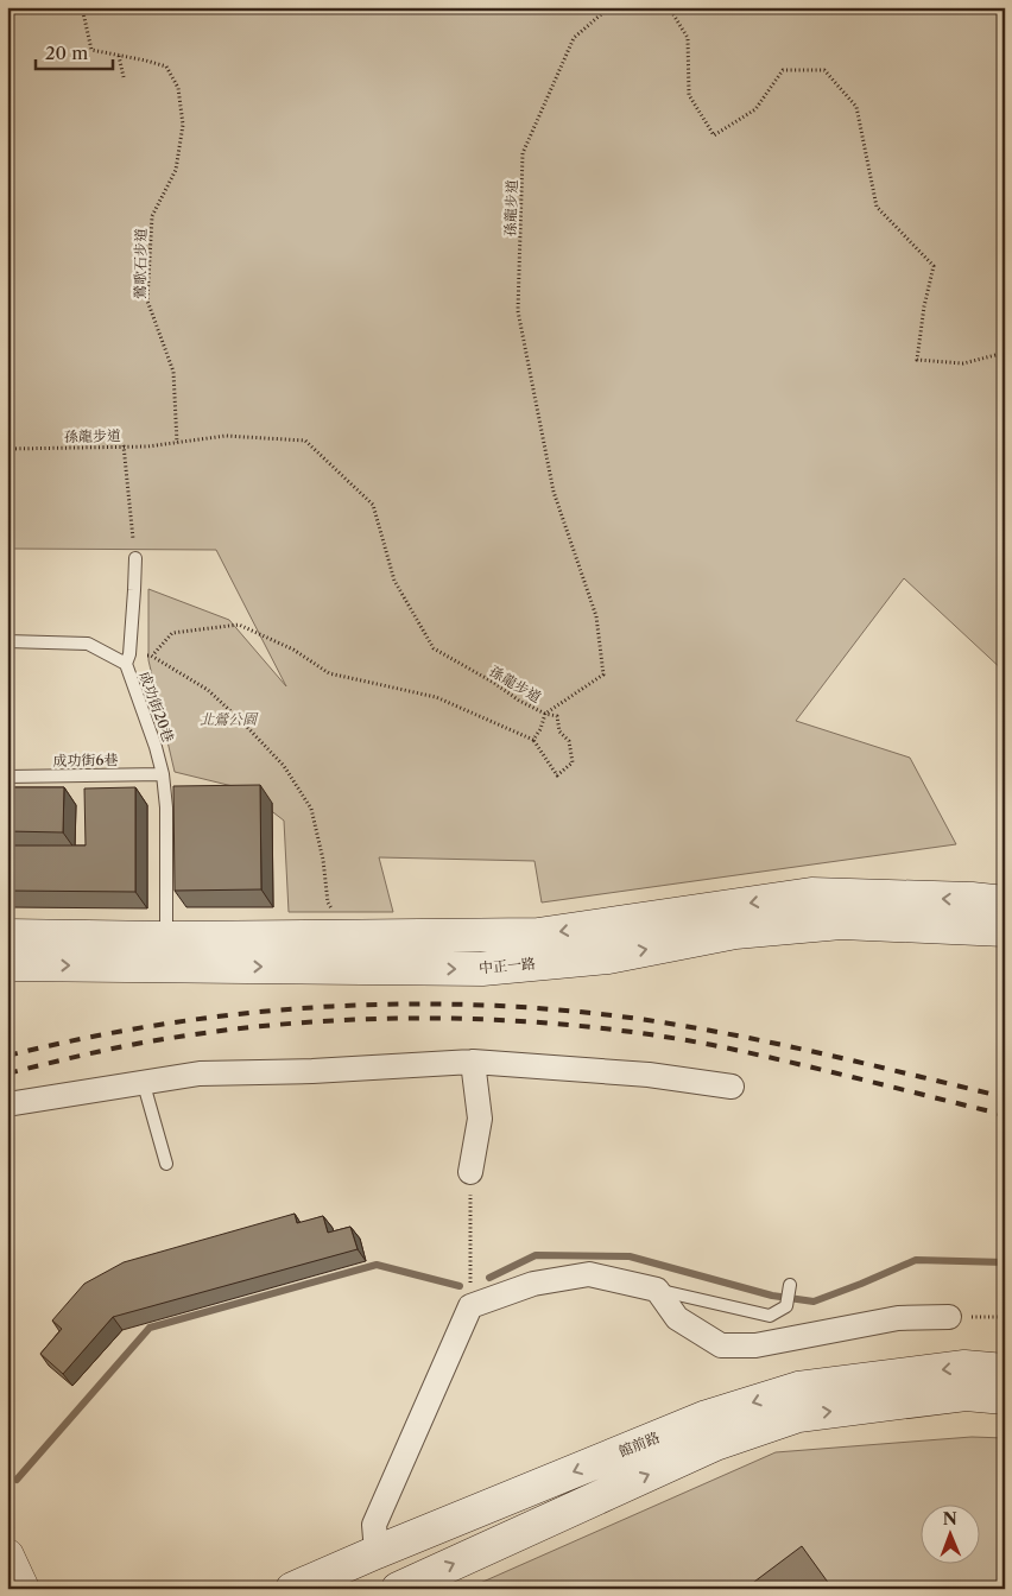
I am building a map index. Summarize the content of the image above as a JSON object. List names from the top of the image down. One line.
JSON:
{"streets":{"main road":["中正一路","館前路"],"lane":["成功街20巷","成功街6巷"],"path":["孫龍步道","鶯歌石步道"]},"crossings":[["孫龍步道","鶯歌石步道"],["成功街20巷","成功街6巷"],["成功街20巷","中正一路"]],"parks":["北鶯公園"],"scale_bar":"20 m","north":"top"}
